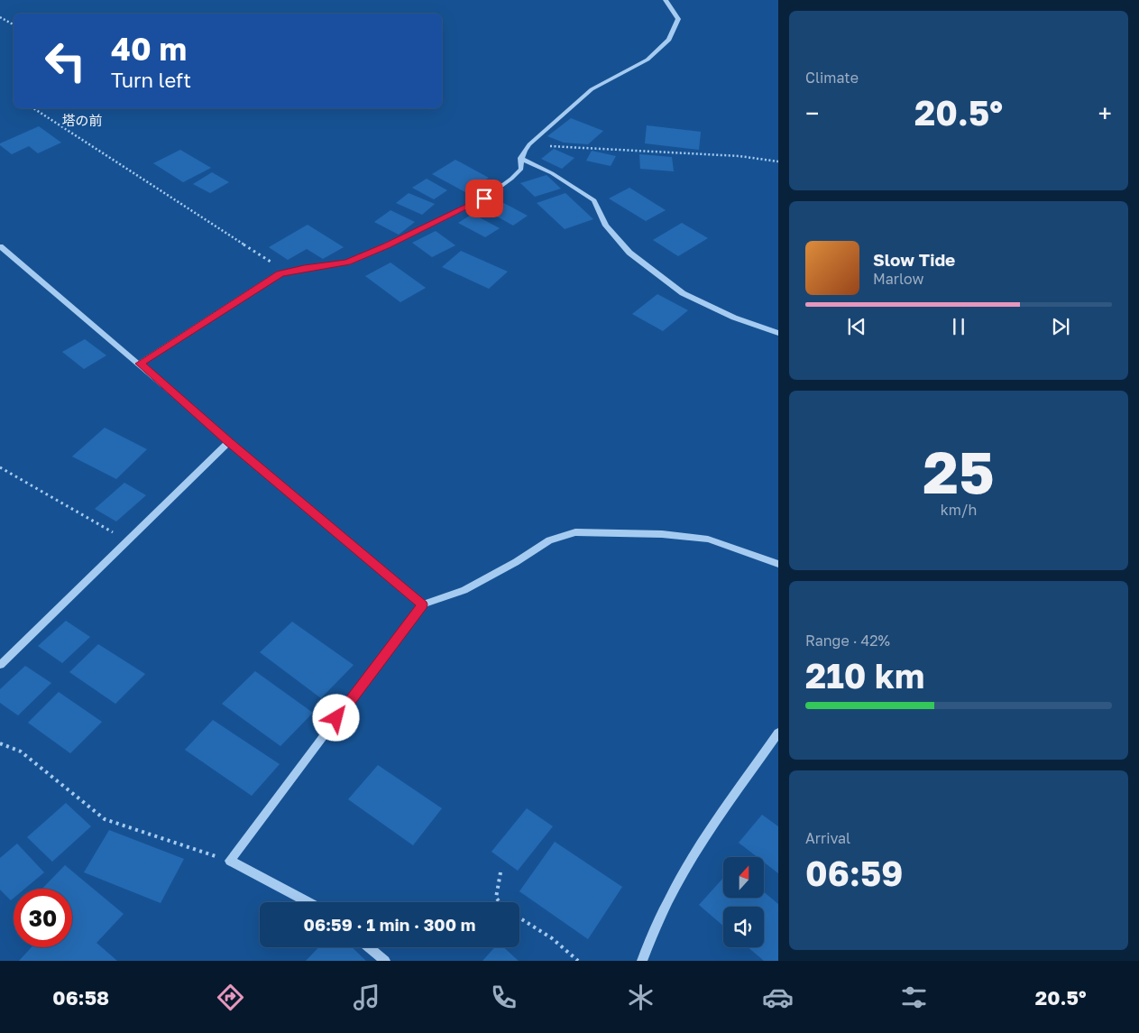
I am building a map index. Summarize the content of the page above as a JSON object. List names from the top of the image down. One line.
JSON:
{"districts":["塔の前"],"north":"top","page":{"tile":["Climate",["25","km/h"],["Range · 42%","210 km"],["Arrival","06:59"]],"turn":["40 m","Turn left"],"heat":["−","20.5°","+"],"song":["Slow Tide","Marlow"],"limit":"30","trip":"06:59 · 1 min · 300 m","tabs":["06:58","20.5°"]}}
